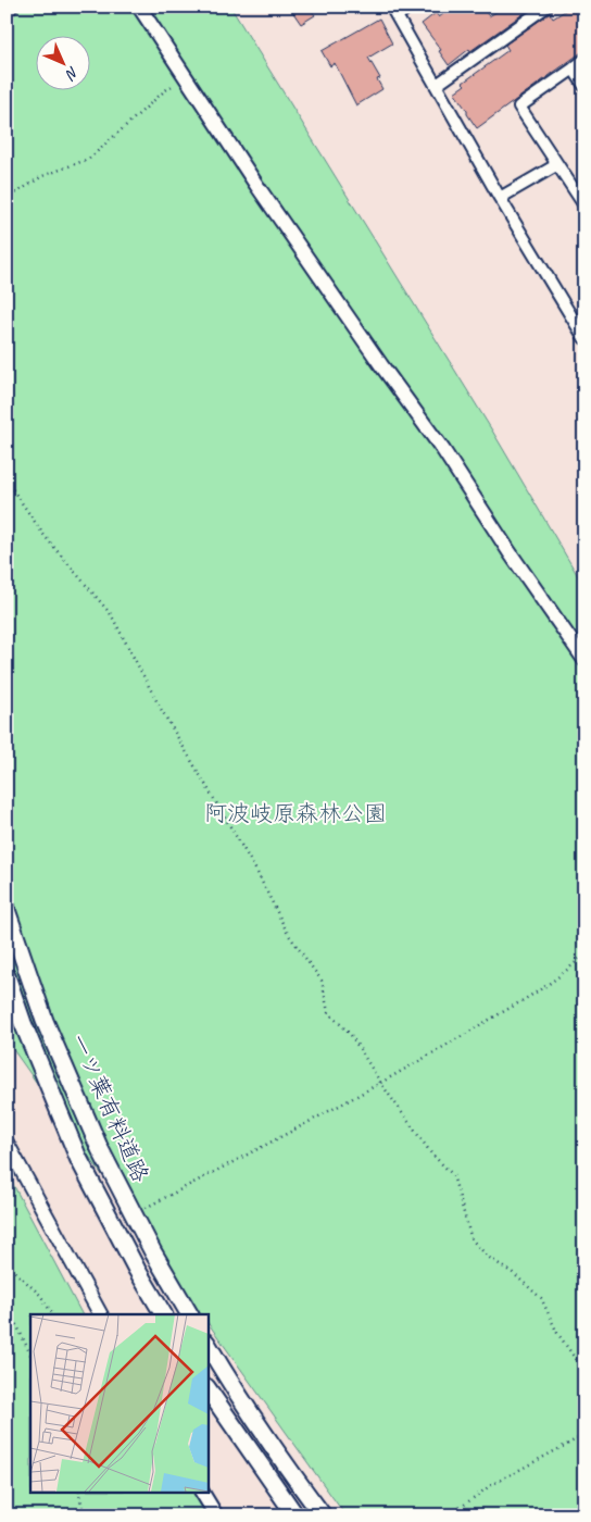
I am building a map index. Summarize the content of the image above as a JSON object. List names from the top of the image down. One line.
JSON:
{"streets":{"main road":["一ツ葉有料道路"]},"parks":["阿波岐原森林公園"],"north":"bottom right"}
